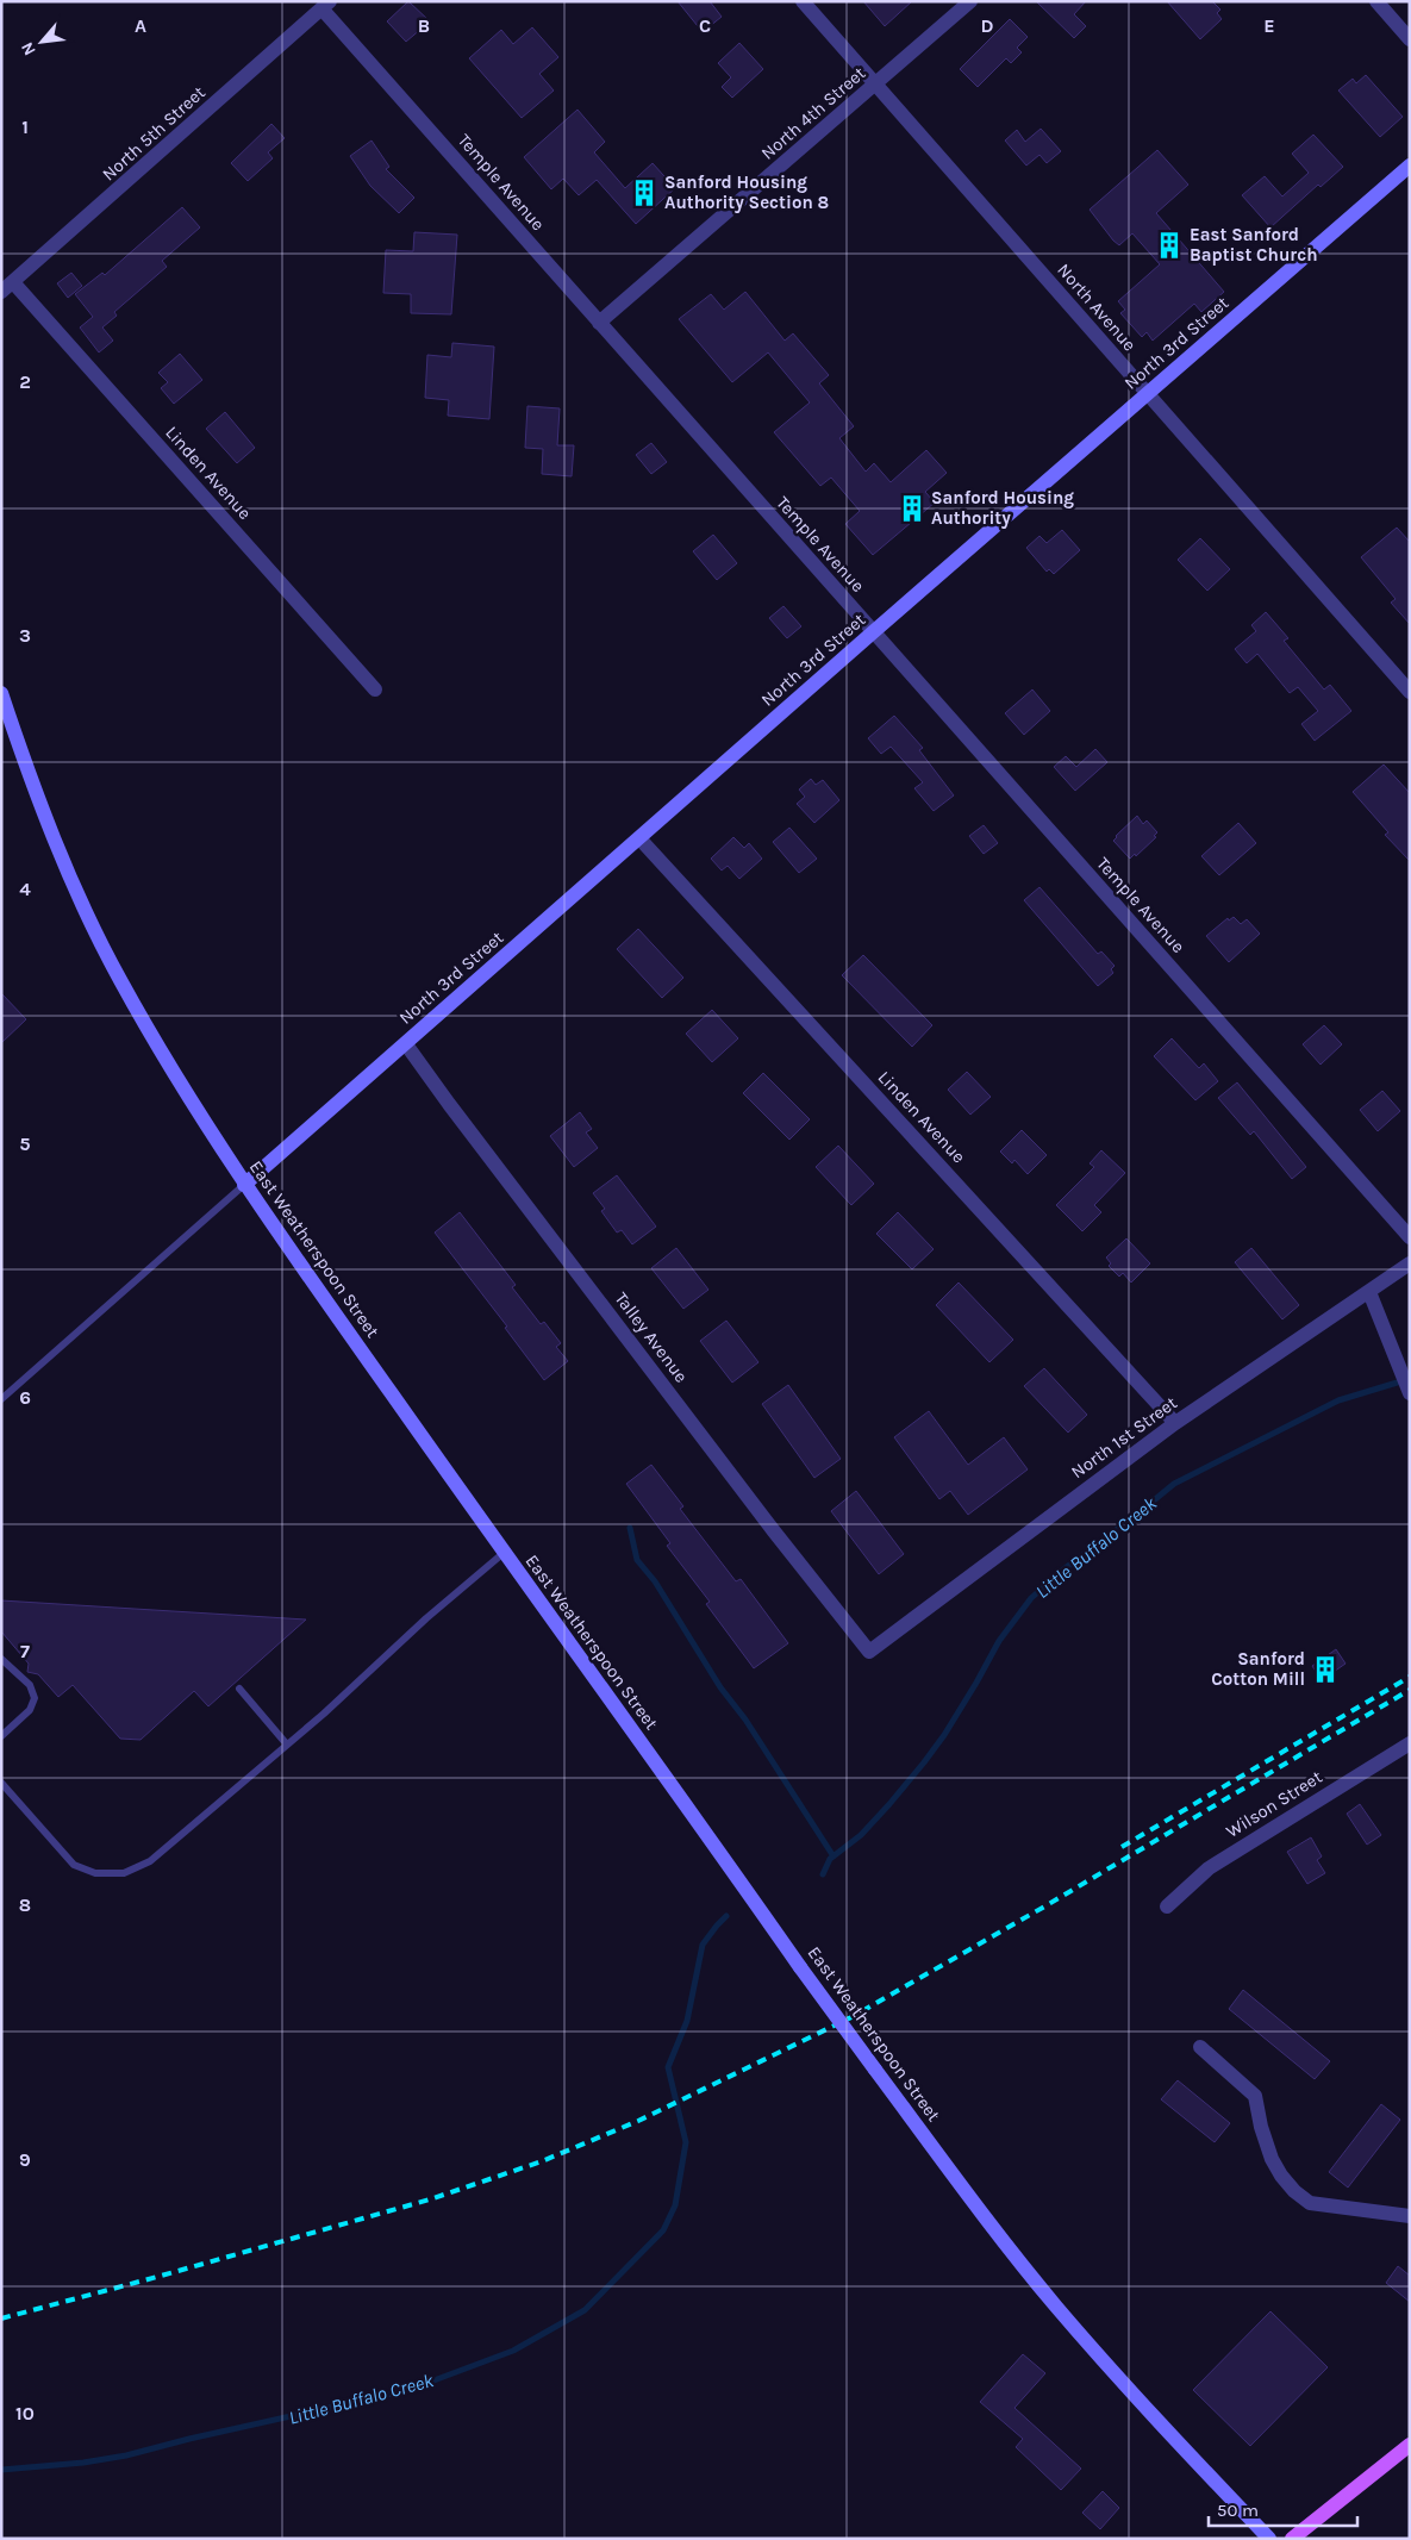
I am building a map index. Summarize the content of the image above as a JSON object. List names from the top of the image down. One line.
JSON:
{"streets":{"street":["North 4th Street","North 5th Street","Temple Avenue","North Avenue","North 3rd Street","Linden Avenue","East Weatherspoon Street","Talley Avenue","North 1st Street","Wilson Street"]},"crossings":[["North 4th Street","Temple Avenue"],["North 4th Street","North Avenue"],["North 5th Street","Temple Avenue"],["North 5th Street","Linden Avenue"],["Temple Avenue","North 3rd Street"],["North Avenue","North 3rd Street"],["North 3rd Street","Linden Avenue"],["North 3rd Street","East Weatherspoon Street"],["North 3rd Street","Talley Avenue"],["Linden Avenue","North 1st Street"],["Talley Avenue","North 1st Street"]],"water":["Little Buffalo Creek"],"places":{"building":["Sanford Housing Authority Section 8","East Sanford Baptist Church","Sanford Housing Authority","Sanford Cotton Mill"]},"scale_bar":"50 m","north":"bottom left","grid":{"columns":["A","B","C","D","E"],"rows":["1","2","3","4","5","6","7","8","9","10"]}}
